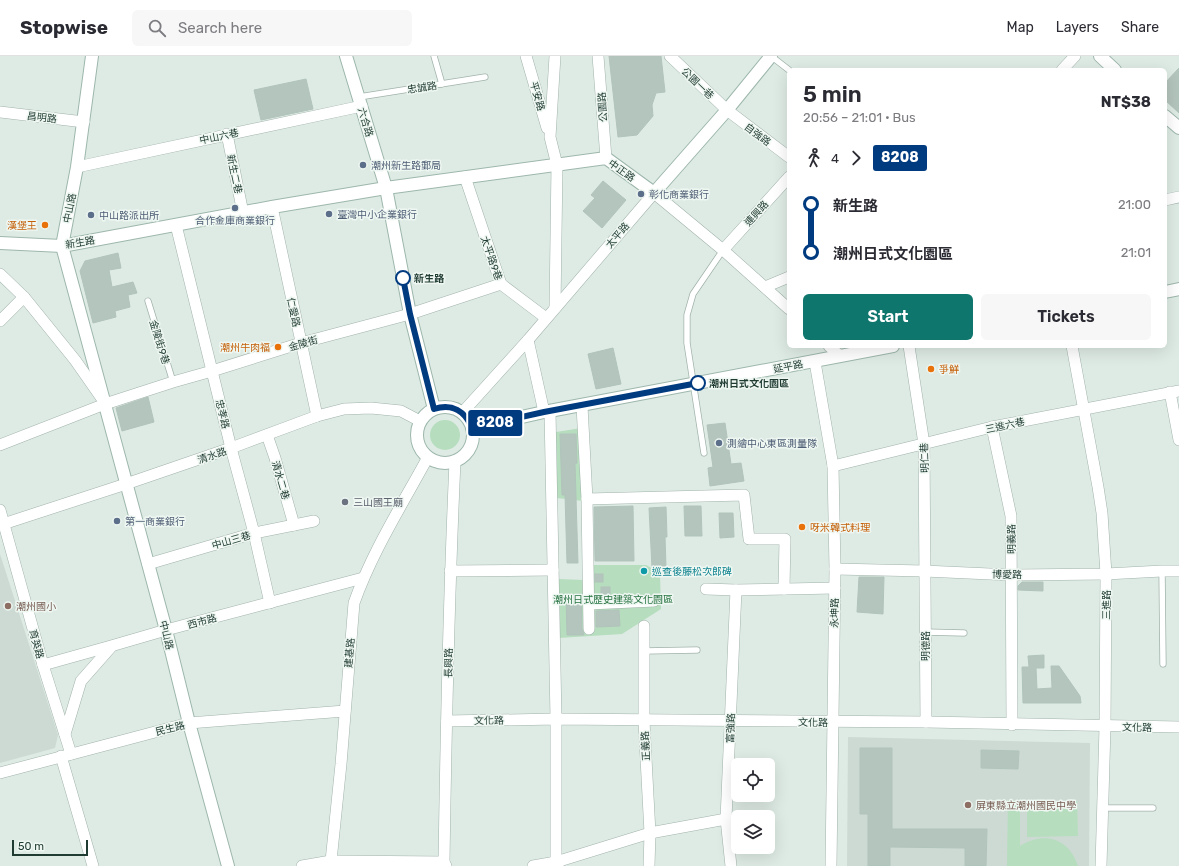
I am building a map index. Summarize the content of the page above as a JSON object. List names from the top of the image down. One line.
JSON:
{"streets":{"main road":["六合路","中正路","中山路","太平路","新生路","延平路"],"street":["公園一巷","平安路","公園路","昌明路","自強路","中山六巷","新生二巷","連興路","太平路9巷","仁愛路","金陵街","忠孝路","三進六巷","清水路","明仁巷","清水二巷","明義路","中山三巷","博愛路","三進路","永坤路","西市路","育英路","明德路","建基路","長興路","文化路","民生路","富強路","正義路"],"lane":["忠誠路","金陵街9巷"]},"crossings":[["公園一巷","自強路"],["公園一巷","太平路"],["忠誠路","六合路"],["忠誠路","中山六巷"],["平安路","中正路"],["平安路","太平路"],["公園路","中正路"],["昌明路","中山路"],["六合路","中山六巷"],["六合路","中正路"],["六合路","新生路"],["自強路","太平路"],["中山六巷","新生二巷"],["中山六巷","中山路"],["中正路","連興路"],["中正路","太平路"],["中正路","新生路"],["中正路","太平路9巷"],["新生二巷","新生路"],["中山路","新生路"],["中山路","金陵街"],["中山路","清水路"],["中山路","中山三巷"],["中山路","西市路"],["中山路","民生路"],["太平路","太平路9巷"],["太平路","延平路"],["太平路","清水路"],["太平路","建基路"],["太平路","長興路"],["新生路","仁愛路"],["新生路","忠孝路"],["太平路9巷","金陵街"],["仁愛路","金陵街"],["仁愛路","清水路"],["金陵街9巷","金陵街"],["金陵街","忠孝路"],["延平路","清水路"],["延平路","永坤路"],["延平路","建基路"],["延平路","長興路"],["忠孝路","清水路"],["忠孝路","中山三巷"],["忠孝路","西市路"],["三進六巷","明仁巷"],["三進六巷","明義路"],["三進六巷","三進路"],["三進六巷","永坤路"],["清水路","清水二巷"],["清水路","育英路"],["清水路","建基路"],["清水路","長興路"],["明仁巷","博愛路"],["明仁巷","明德路"],["清水二巷","中山三巷"],["明義路","博愛路"],["明義路","文化路"],["博愛路","三進路"],["博愛路","永坤路"],["博愛路","明德路"],["三進路","文化路"],["永坤路","文化路"],["西市路","育英路"],["西市路","建基路"],["育英路","民生路"],["明德路","文化路"],["建基路","長興路"],["建基路","民生路"],["長興路","文化路"],["文化路","富強路"],["文化路","正義路"]],"parks":["潮州日式歷史建築文化園區"],"places":["潮州新生路郵局","彰化商業銀行","合作金庫商業銀行","臺灣中小企業銀行","中山路派出所","漢堡王","新生路","潮州牛肉福","爭鮮","潮州日式文化園區","測繪中心東區測量隊","三山國王廟","第一商業銀行","呀米韓式料理","巡查後藤松次郎碑","潮州國小","屏東縣立潮州國民中學"],"lines":["bus line 8208"],"scale_bar":"50 m","page":{"header":"Stopwise","search":"Search here","nav":["Map","Layers","Share"],"on_map":"8208","heading":["5 min","20:56 – 21:01 · Bus","NT$38"],"legs":["4","8208"],"list":[{"name":"新生路","value":"21:00"},{"name":"潮州日式文化園區","value":"21:01"}],"buttons":["Start","Tickets"],"scale":"50 m"}}
